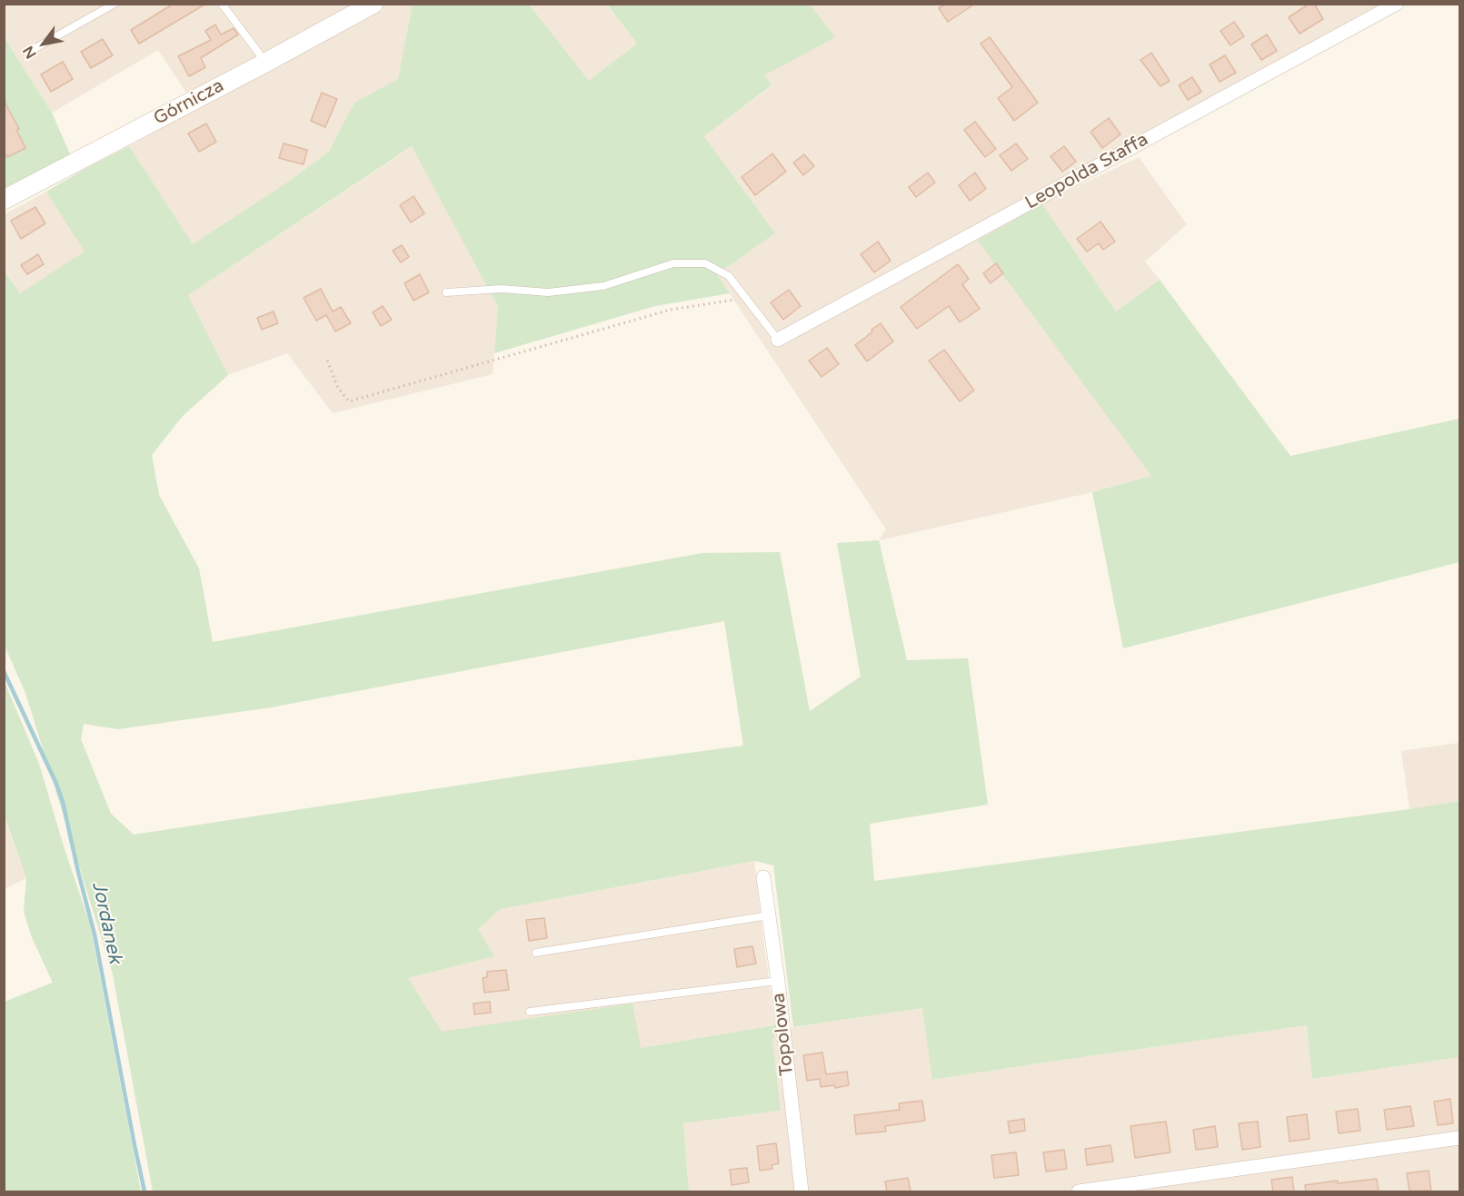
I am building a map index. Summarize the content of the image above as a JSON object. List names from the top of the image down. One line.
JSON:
{"streets":{"street":["Górnicza","Leopolda Staffa","Topolowa"]},"water":["Jordanek"],"north":"bottom left"}
